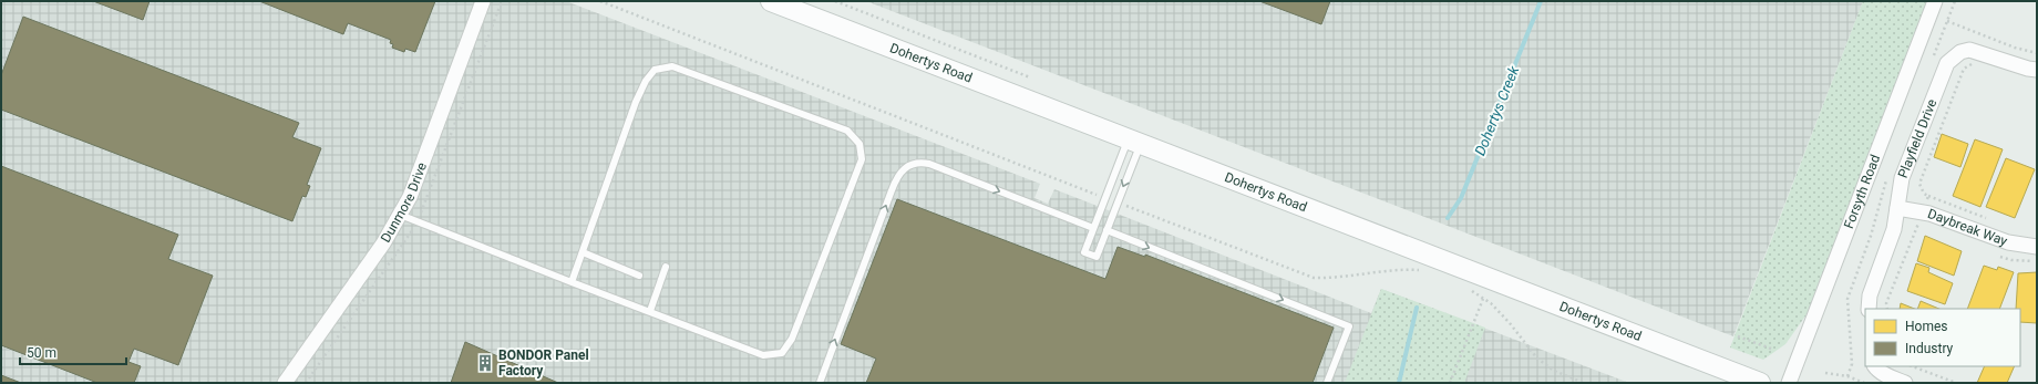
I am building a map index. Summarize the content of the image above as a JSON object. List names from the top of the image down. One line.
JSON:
{"streets":{"main road":["Dohertys Road"],"street":["Playfield Drive","Forsyth Road","Dunmore Drive","Daybreak Way"]},"crossings":[["Playfield Drive","Daybreak Way"]],"water":["Dohertys Creek"],"places":{"building":["BONDOR Panel Factory"]},"legend":["Homes","Industry"],"scale_bar":"50 m"}
